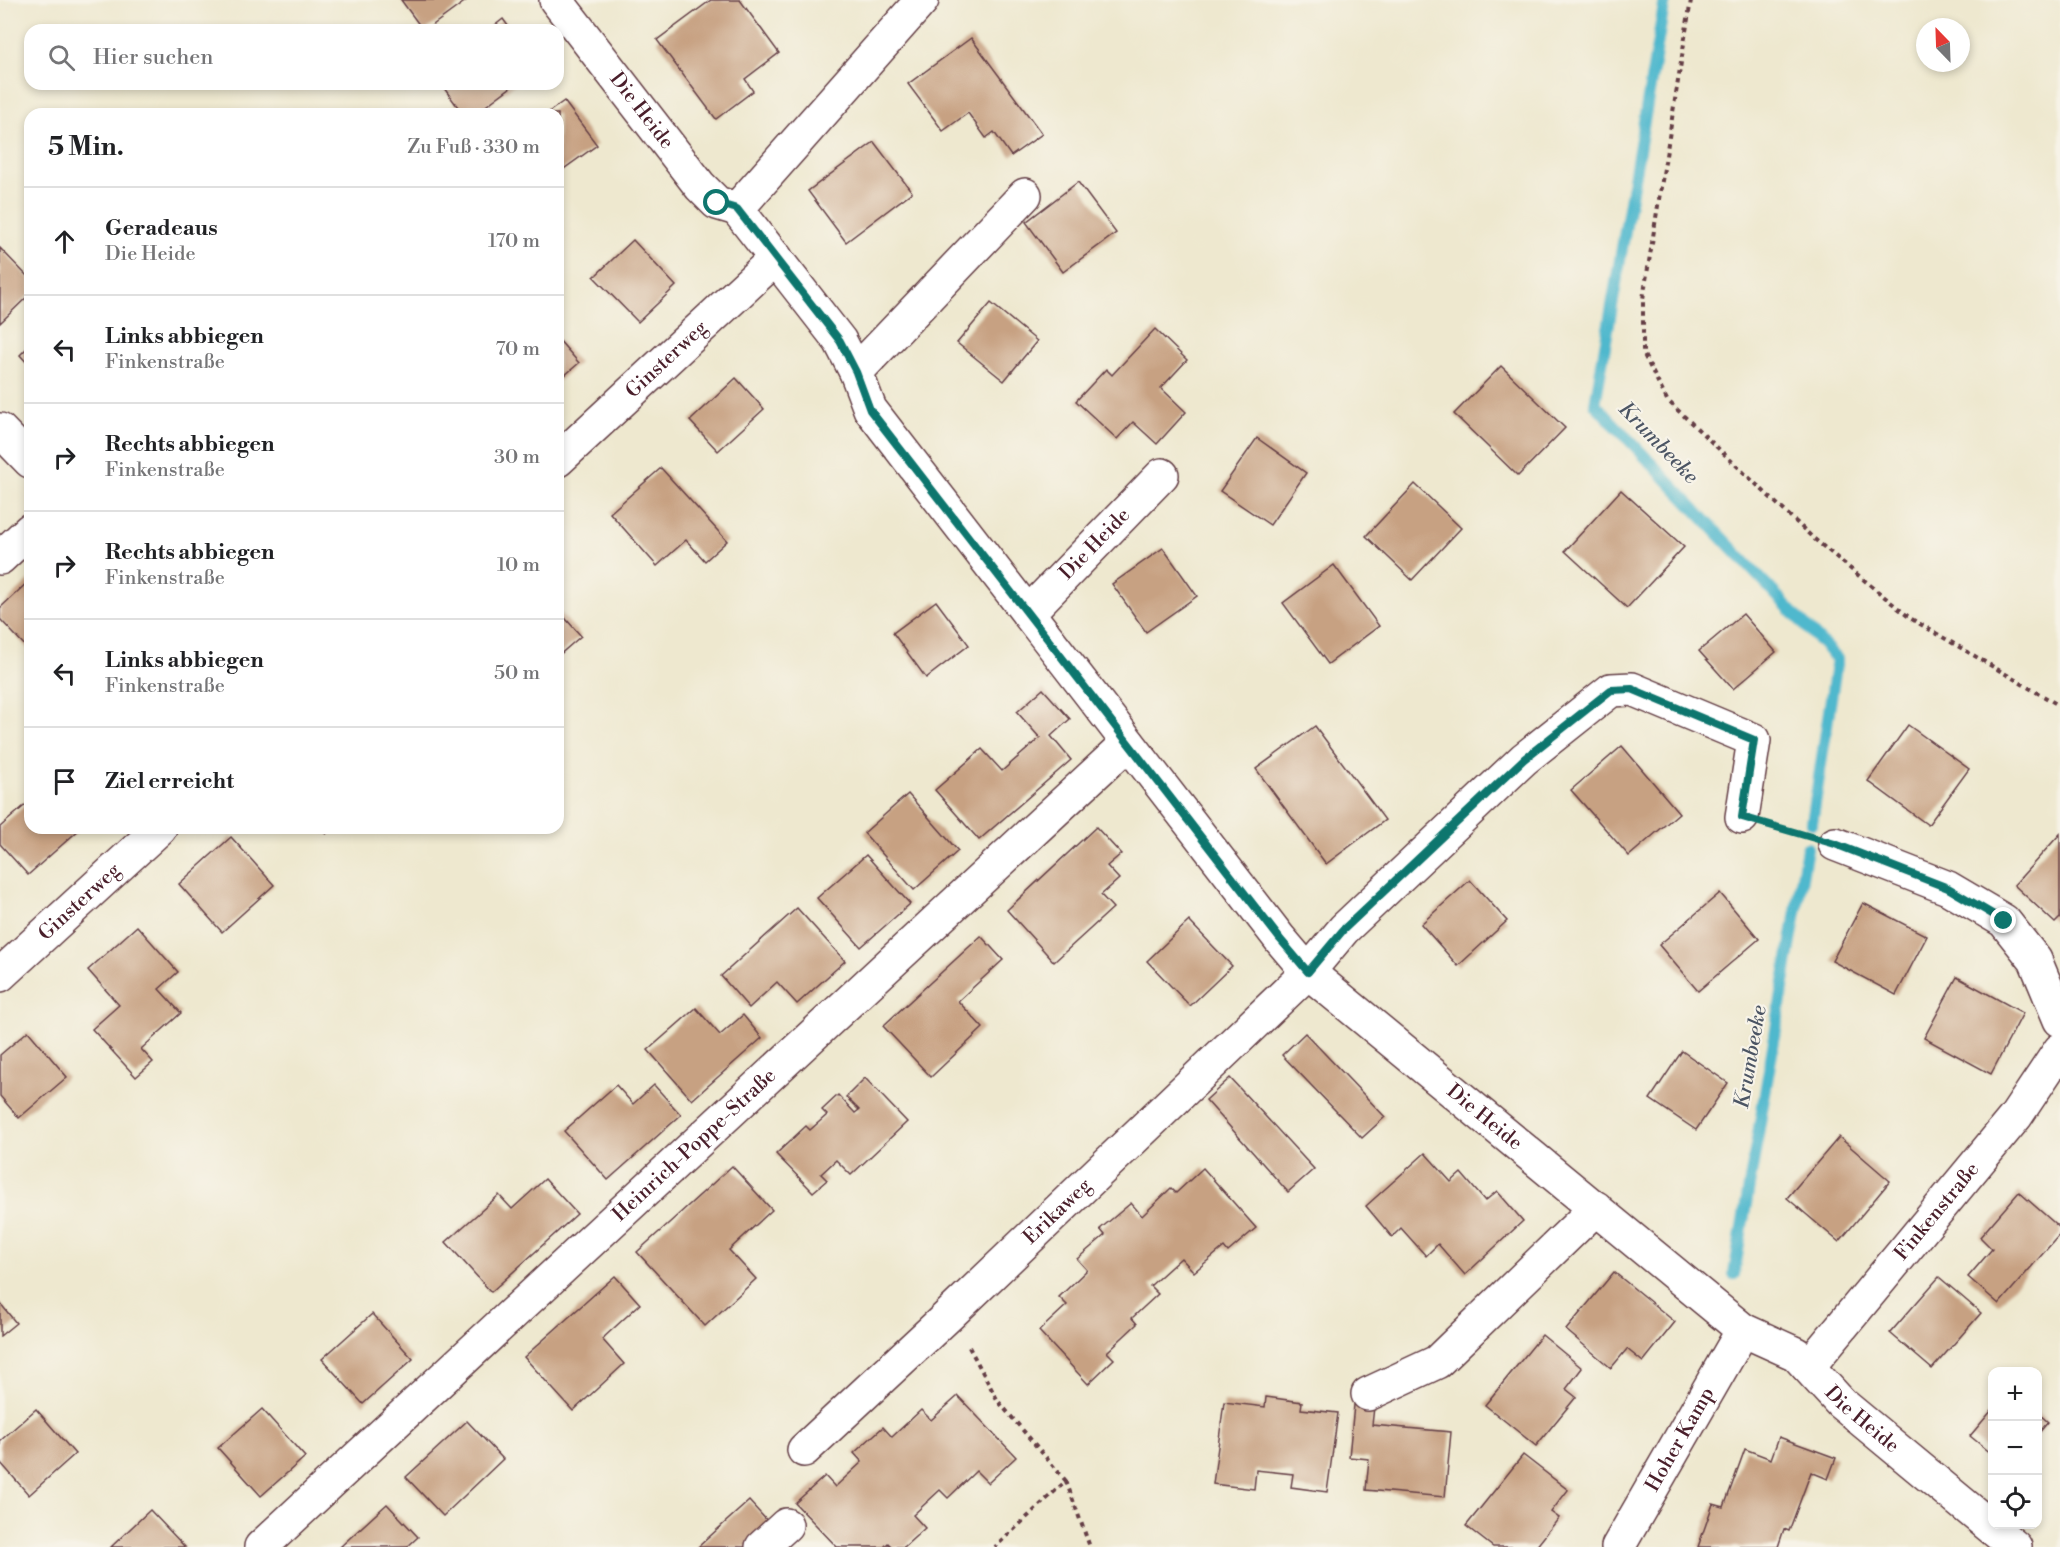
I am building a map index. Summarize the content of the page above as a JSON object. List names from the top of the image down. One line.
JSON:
{"streets":{"street":["Die Heide","Ginsterweg","Heinrich-Poppe-Straße","Finkenstraße","Erikaweg","Hoher Kamp"]},"crossings":[["Die Heide","Ginsterweg"],["Die Heide","Heinrich-Poppe-Straße"],["Die Heide","Finkenstraße"],["Die Heide","Erikaweg"],["Die Heide","Hoher Kamp"]],"water":["Krumbeeke"],"north":"top left","page":{"search":"Hier suchen","heading":["5 Min.","Zu Fuß · 330 m"],"list":[["Geradeaus","Die Heide","170 m"],["Links abbiegen","Finkenstraße","70 m"],["Rechts abbiegen","Finkenstraße","30 m"],["Rechts abbiegen","Finkenstraße","10 m"],["Links abbiegen","Finkenstraße","50 m"],"Ziel erreicht"],"map_buttons":["+","−"]}}
